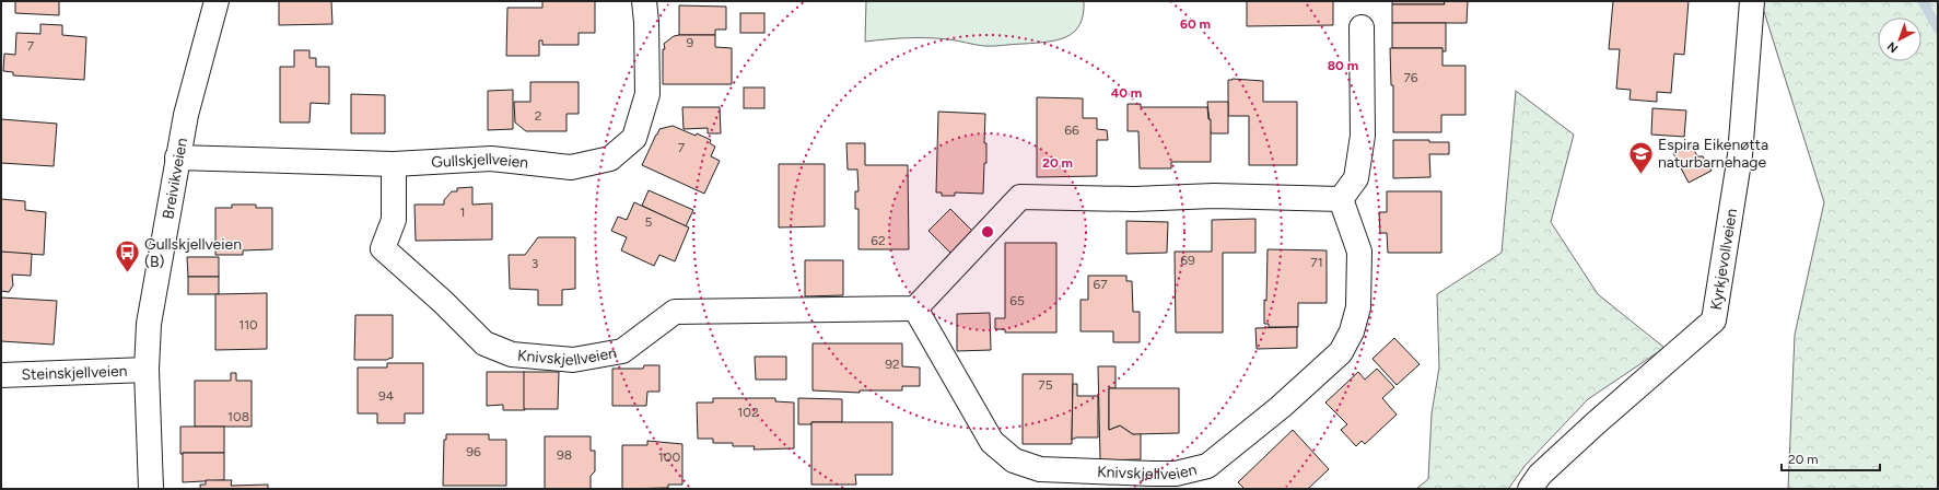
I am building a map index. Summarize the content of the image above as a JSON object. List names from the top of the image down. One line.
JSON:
{"streets":{"street":["Gullskjellveien","Breivikveien","Kyrkjevollveien","Knivskjellveien","Steinskjellveien"]},"crossings":[["Gullskjellveien","Breivikveien"],["Gullskjellveien","Knivskjellveien"],["Breivikveien","Steinskjellveien"]],"places":{"school or university":["Espira Eikenøtta naturbarnehage"],"bus stop":["Gullskjellveien (B)"]},"house_numbers":["9","7","76","2","66","7","1","5","62","69","71","3","67","65","110","92","75","94","102","108","96","98","100"],"scale_bar":"20 m","north":"bottom left","rings":["60 m","80 m","40 m","20 m"]}
